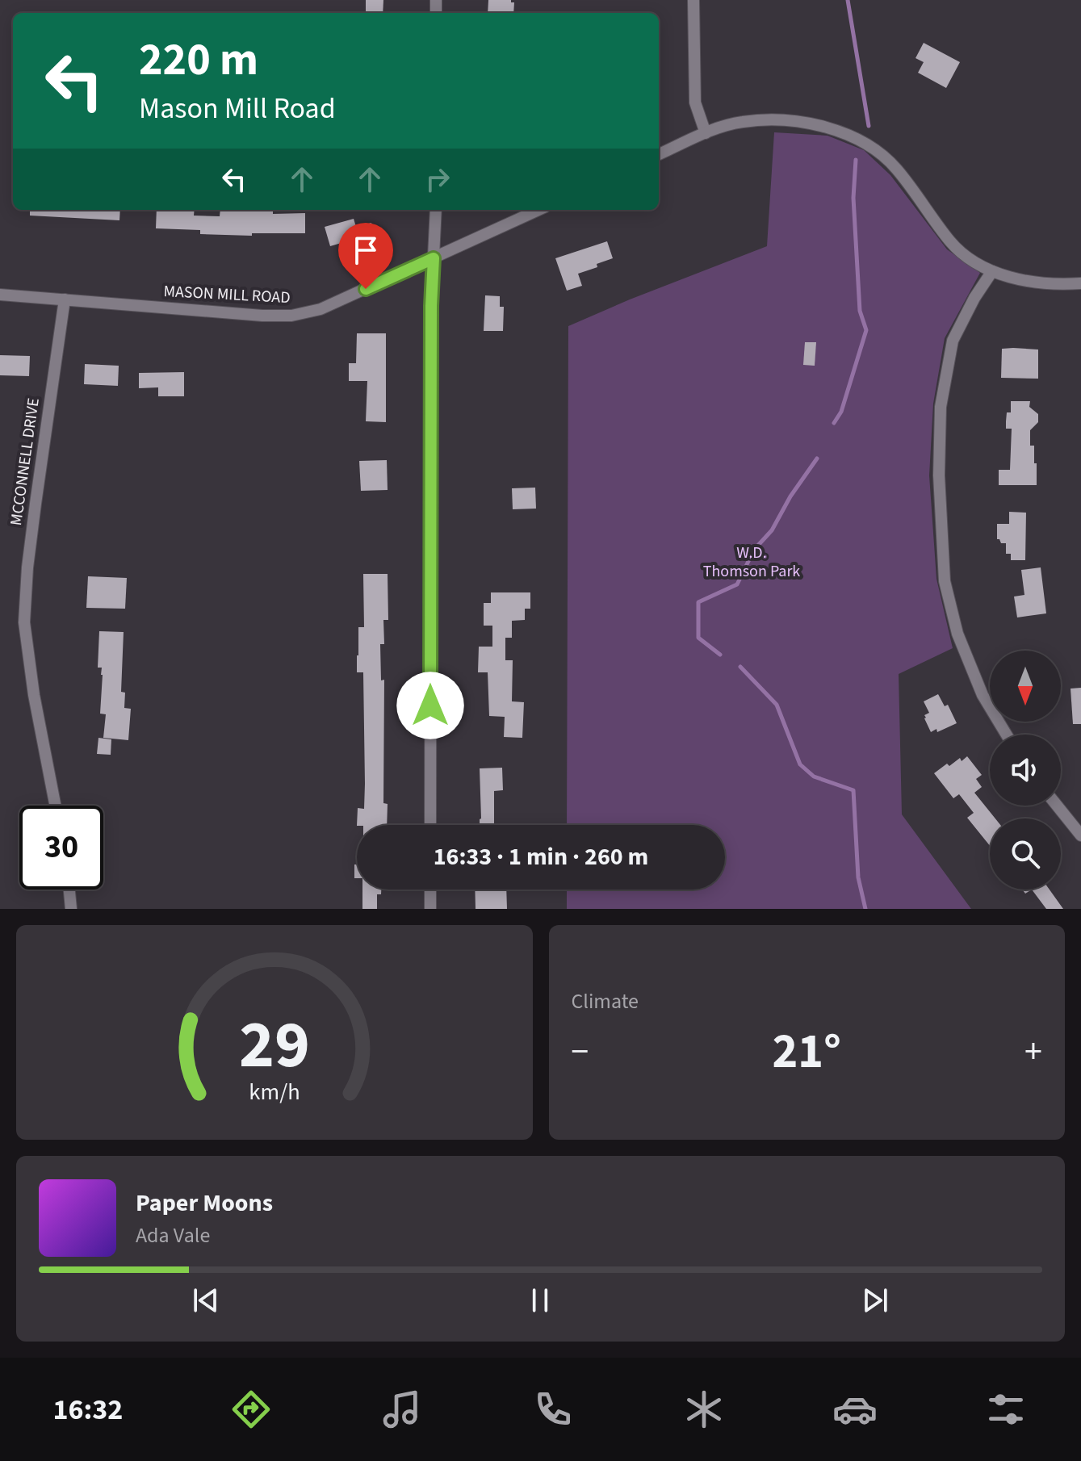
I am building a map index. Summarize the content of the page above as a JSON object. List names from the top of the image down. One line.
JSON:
{"streets":{"street":["MASON MILL ROAD","MCCONNELL DRIVE"]},"crossings":[["MASON MILL ROAD","MCCONNELL DRIVE"]],"parks":["W.D. Thomson Park"],"north":"bottom","page":{"turn":["220 m","Mason Mill Road"],"limit":"30","trip":"16:33 · 1 min · 260 m","tile":"Climate","heat":["−","21°","+"],"song":["Paper Moons","Ada Vale"],"tabs":"16:32","gauge":["29","km/h"]}}
